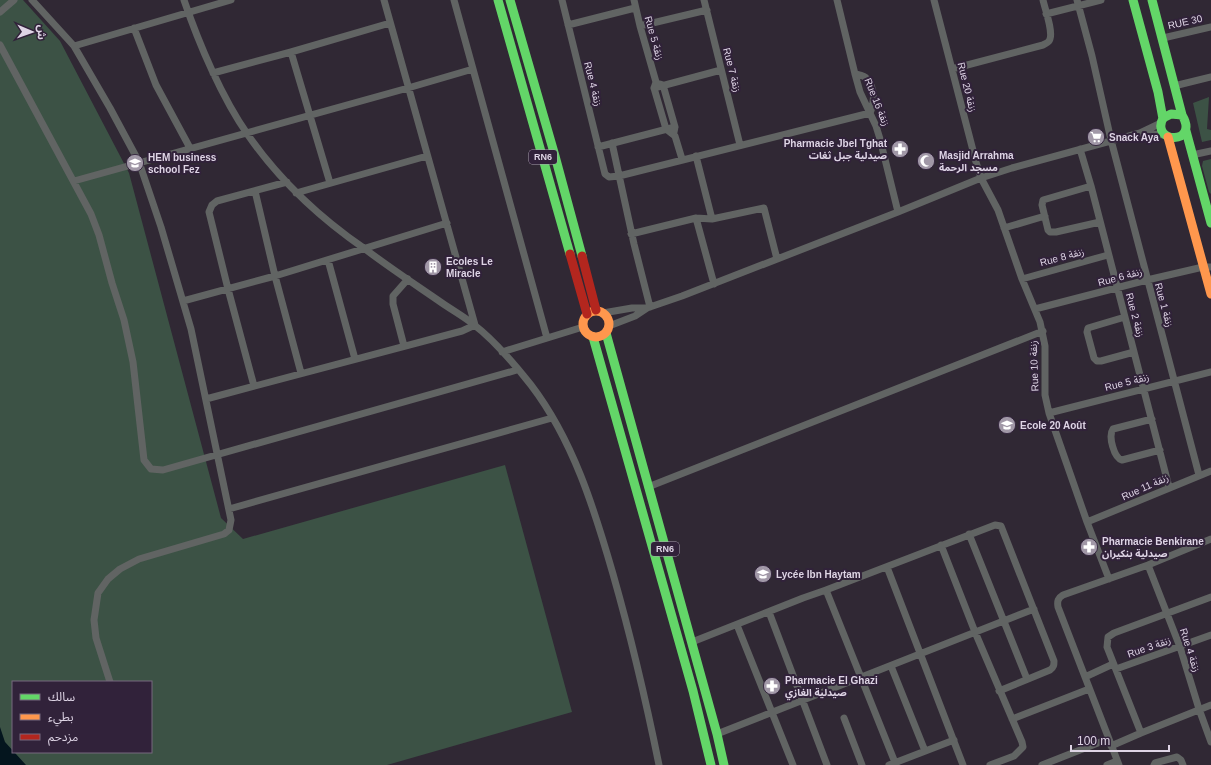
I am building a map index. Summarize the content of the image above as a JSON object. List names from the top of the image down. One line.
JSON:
{"streets":{"main road":["RN6"],"street":["RUE 30","Rue 5 زنقة","Rue 7 زنقة","Rue 4 زنقة","Rue 20 زنقة","Rue 16 زنقة","Rue 8 زنقة","Rue 6 زنقة","Rue 1 زنقة","Rue 2 زنقة","Rue 10 زنقة","Rue 11 زنقة","Rue 3 زنقة"]},"crossings":[["Rue 5 زنقة","Rue 1 زنقة"],["Rue 5 زنقة","Rue 2 زنقة"],["Rue 5 زنقة","Rue 10 زنقة"],["Rue 4 زنقة","Rue 3 زنقة"],["Rue 20 زنقة","Rue 10 زنقة"],["Rue 8 زنقة","Rue 2 زنقة"],["Rue 8 زنقة","Rue 10 زنقة"],["Rue 6 زنقة","Rue 1 زنقة"],["Rue 6 زنقة","Rue 2 زنقة"],["Rue 6 زنقة","Rue 10 زنقة"],["Rue 1 زنقة","Rue 11 زنقة"],["Rue 2 زنقة","Rue 11 زنقة"],["Rue 10 زنقة","Rue 11 زنقة"]],"places":{"supermarket":["Snack Aya"],"pharmacy":["Pharmacie Jbel Tghat صيدلية جبل ثغات","Pharmacie Benkirane صيدلية بنكيران","Pharmacie El Ghazi صيدلية الغازي"],"mosque":["Masjid Arrahma مسجد الرحمة"],"school or university":["HEM business school Fez","Ecole 20 Août","Lycée Ibn Haytam"],"building":["Ecoles Le Miracle"]},"legend":["سالك","بطيء","مزدحم"],"scale_bar":"100 m","north":"right"}
